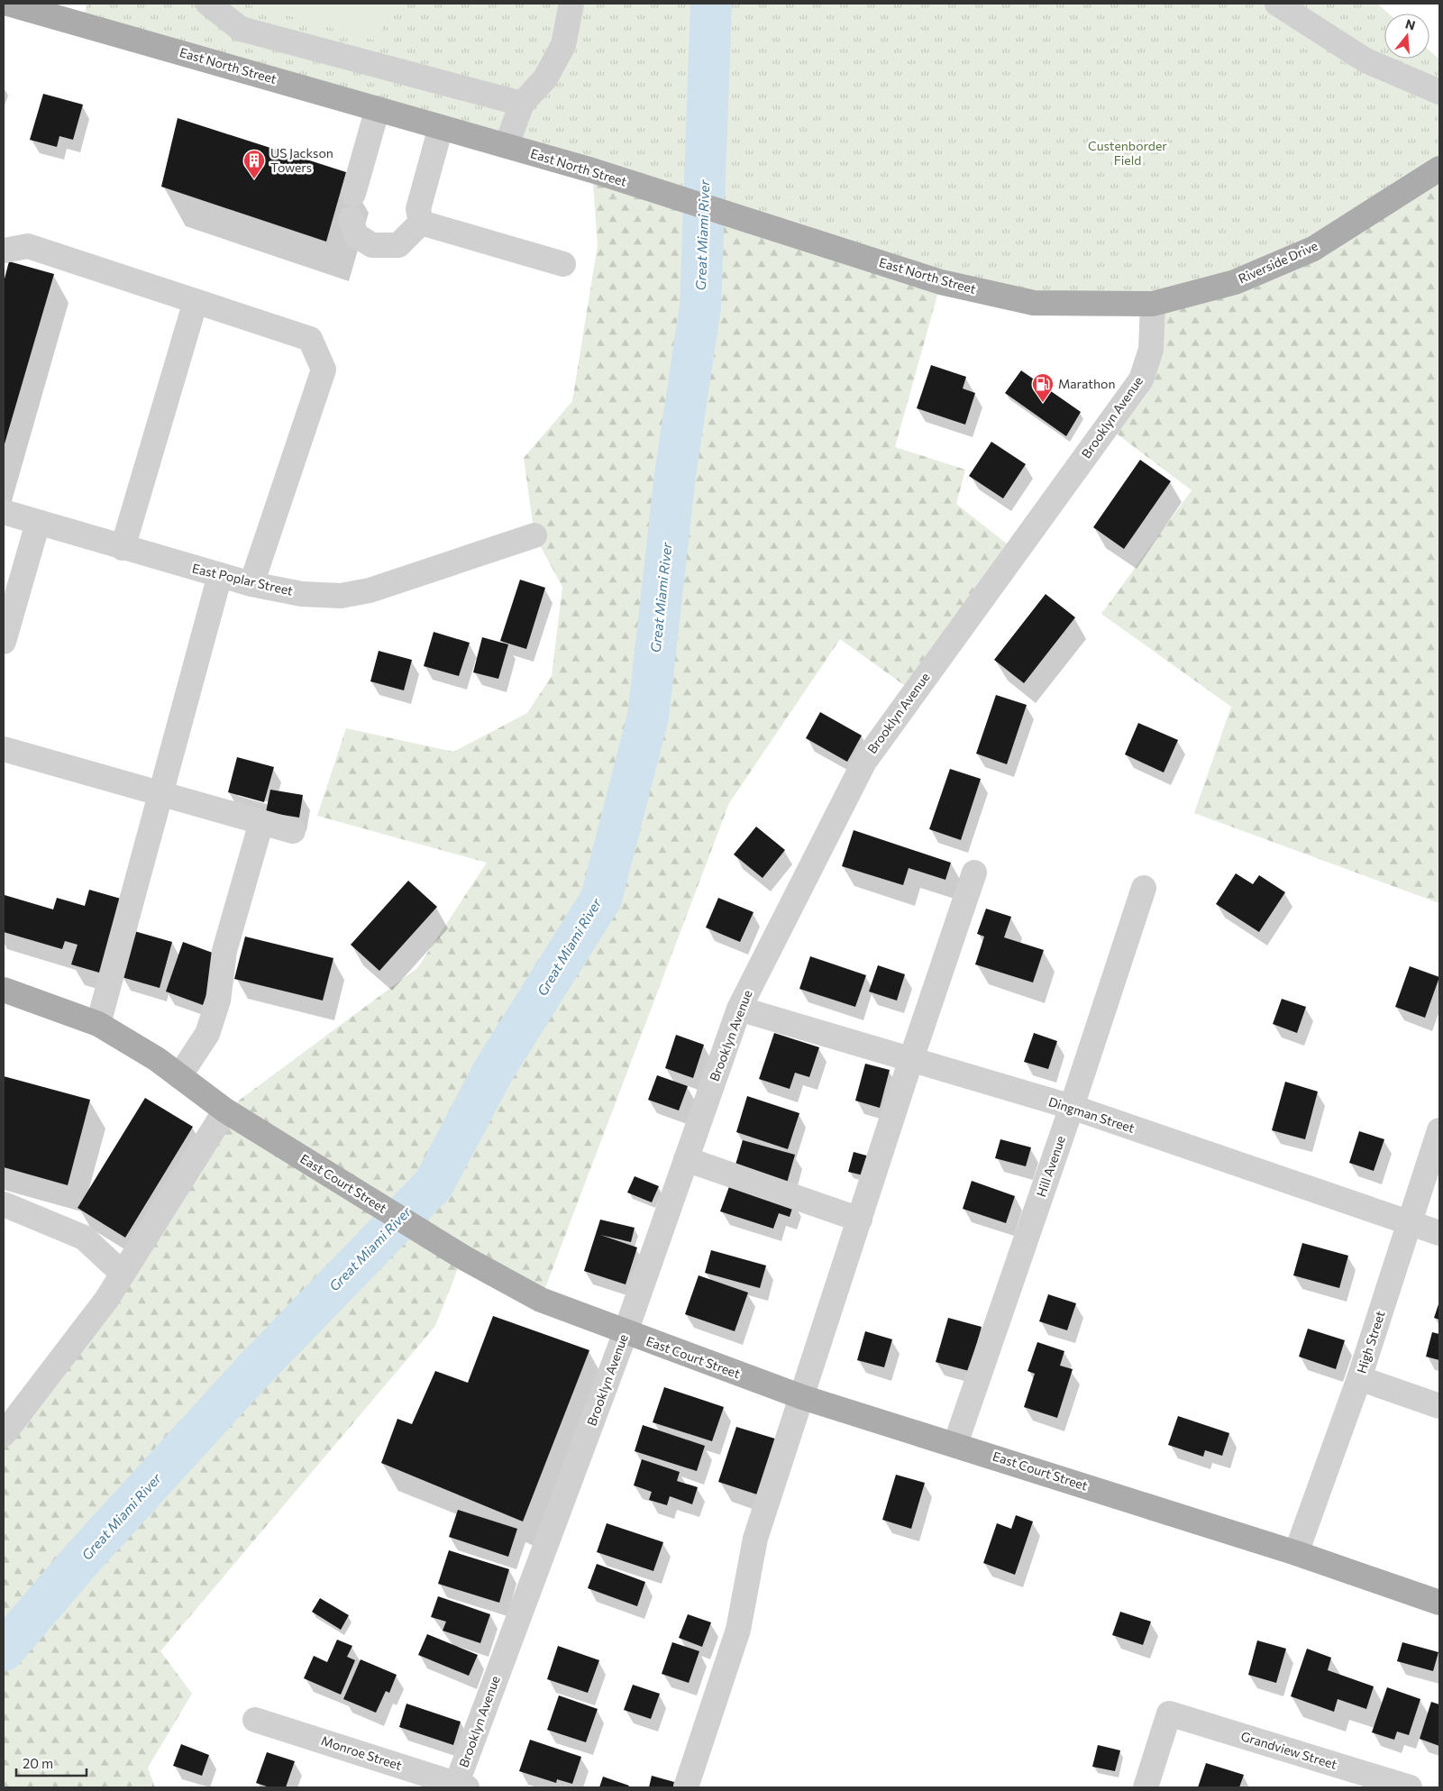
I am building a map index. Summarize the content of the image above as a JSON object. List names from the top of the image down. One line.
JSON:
{"streets":{"main road":["East North Street","Riverside Drive","East Court Street"],"street":["Brooklyn Avenue","East Poplar Street","Dingman Street","Hill Avenue","High Street","Grandview Street","Monroe Street"]},"crossings":[["East North Street","Riverside Drive"],["East North Street","Brooklyn Avenue"],["Riverside Drive","Brooklyn Avenue"],["Brooklyn Avenue","Dingman Street"],["Brooklyn Avenue","East Court Street"],["Brooklyn Avenue","Monroe Street"],["Dingman Street","Hill Avenue"],["Dingman Street","High Street"],["Hill Avenue","East Court Street"],["East Court Street","High Street"]],"water":["Great Miami River"],"parks":["Custenborder Field"],"places":{"building":["US Jackson Towers"],"fuel station":["Marathon"]},"scale_bar":"20 m","north":"top"}
